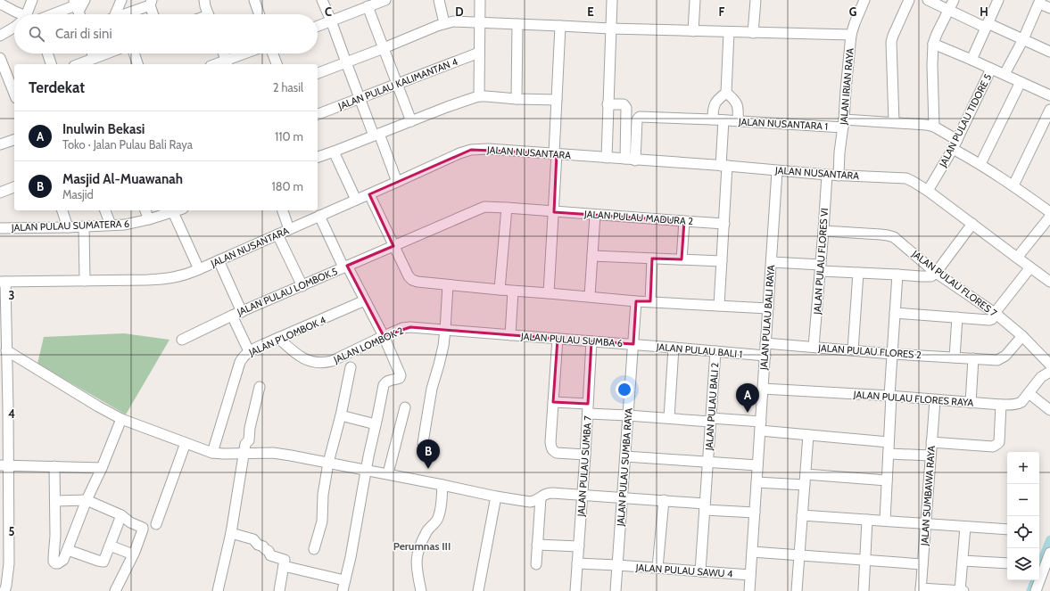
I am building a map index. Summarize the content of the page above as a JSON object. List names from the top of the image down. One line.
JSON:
{"streets":{"street":["JALAN PULAU KALIMANTAN 4","JALAN IRIAN RAYA","JALAN PULAU TIDORE 5","JALAN NUSANTARA 1","JALAN NUSANTARA","JALAN PULAU MADURA 2","JALAN PULAU SUMATERA 6","JALAN PULAU FLORES VI","JALAN PULAU FLORES 7","JALAN PULAU LOMBOK.5","JALAN PULAU BALI RAYA","JALAN P'LOMBOK 4","JALAN PULAU SUMBA 6","JALAN LOMBOK 2","JALAN PULAU BALI 1","JALAN PULAU FLORES 2","JALAN PULAU FLORES RAYA","JALAN PULAU BALI 2","JALAN PULAU SUMBA 7","JALAN PULAU SUMBA RAYA","JALAN SUMBAWA RAYA","JALAN PULAU SAWU 4"]},"crossings":[["JALAN IRIAN RAYA","JALAN NUSANTARA 1"],["JALAN IRIAN RAYA","JALAN NUSANTARA"],["JALAN PULAU TIDORE 5","JALAN NUSANTARA"],["JALAN NUSANTARA 1","JALAN NUSANTARA"],["JALAN NUSANTARA","JALAN PULAU FLORES VI"],["JALAN NUSANTARA","JALAN PULAU BALI RAYA"],["JALAN PULAU MADURA 2","JALAN PULAU LOMBOK.5"],["JALAN PULAU FLORES VI","JALAN PULAU FLORES 7"],["JALAN PULAU FLORES VI","JALAN PULAU FLORES 2"],["JALAN PULAU FLORES 7","JALAN PULAU FLORES 2"],["JALAN PULAU BALI RAYA","JALAN PULAU BALI 1"],["JALAN PULAU BALI RAYA","JALAN PULAU FLORES 2"],["JALAN PULAU BALI RAYA","JALAN PULAU FLORES RAYA"],["JALAN PULAU BALI RAYA","JALAN PULAU SAWU 4"],["JALAN P'LOMBOK 4","JALAN LOMBOK 2"],["JALAN PULAU SUMBA 6","JALAN LOMBOK 2"],["JALAN PULAU SUMBA 6","JALAN PULAU BALI 1"],["JALAN PULAU SUMBA 6","JALAN PULAU SUMBA 7"],["JALAN PULAU SUMBA 6","JALAN PULAU SUMBA RAYA"],["JALAN PULAU BALI 1","JALAN PULAU BALI 2"],["JALAN PULAU BALI 1","JALAN PULAU SUMBA RAYA"],["JALAN PULAU FLORES RAYA","JALAN SUMBAWA RAYA"],["JALAN PULAU BALI 2","JALAN PULAU SAWU 4"],["JALAN PULAU SUMBA 7","JALAN PULAU SAWU 4"],["JALAN PULAU SUMBA RAYA","JALAN PULAU SAWU 4"]],"districts":["Perumnas III"],"page":{"search":"Cari di sini","heading":["Terdekat","2 hasil"],"list":[{"mark":"A","name":"Inulwin Bekasi","note":"Toko · Jalan Pulau Bali Raya","value":"110 m"},{"mark":"B","name":"Masjid Al-Muawanah","note":"Masjid","value":"180 m"}],"pins":["A","B"],"map_buttons":["+","−"]},"grid":{"columns":["C","D","E","F","G","H"],"rows":["3","4","5"]}}
